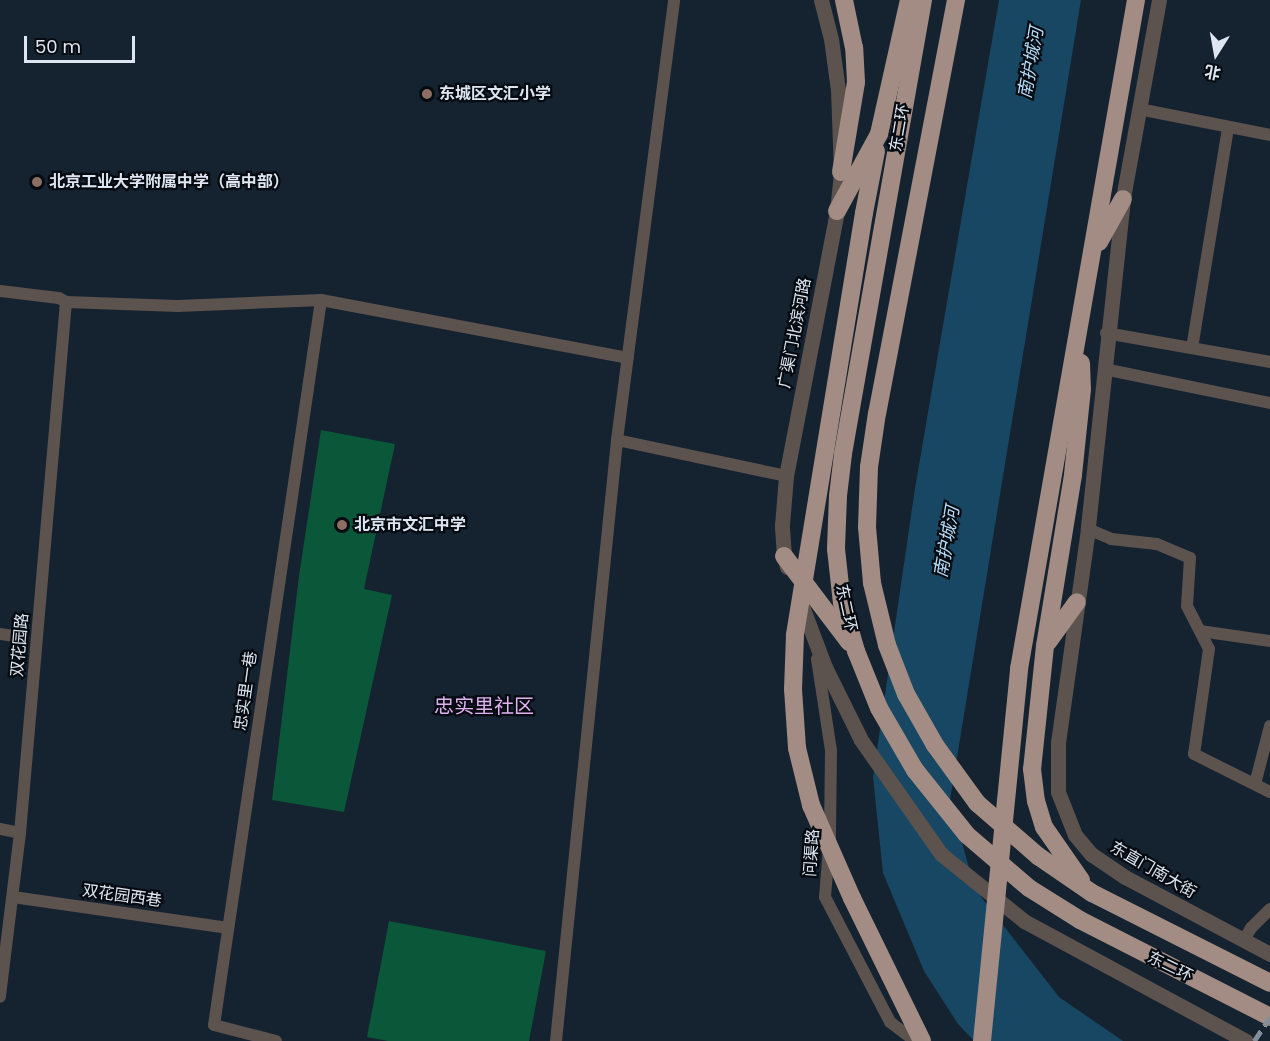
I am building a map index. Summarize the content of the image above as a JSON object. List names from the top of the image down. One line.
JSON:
{"streets":{"highway":["东二环"],"street":["广渠门北滨河路","双花园路","忠实里一巷","问渠路","东直门南大街","双花园西巷"]},"crossings":[["广渠门北滨河路","问渠路"],["双花园路","双花园西巷"],["忠实里一巷","双花园西巷"]],"districts":["忠实里社区"],"water":["南护城河"],"places":["东城区文汇小学","北京工业大学附属中学（高中部）","北京市文汇中学"],"scale_bar":"50 m","north":"bottom"}
